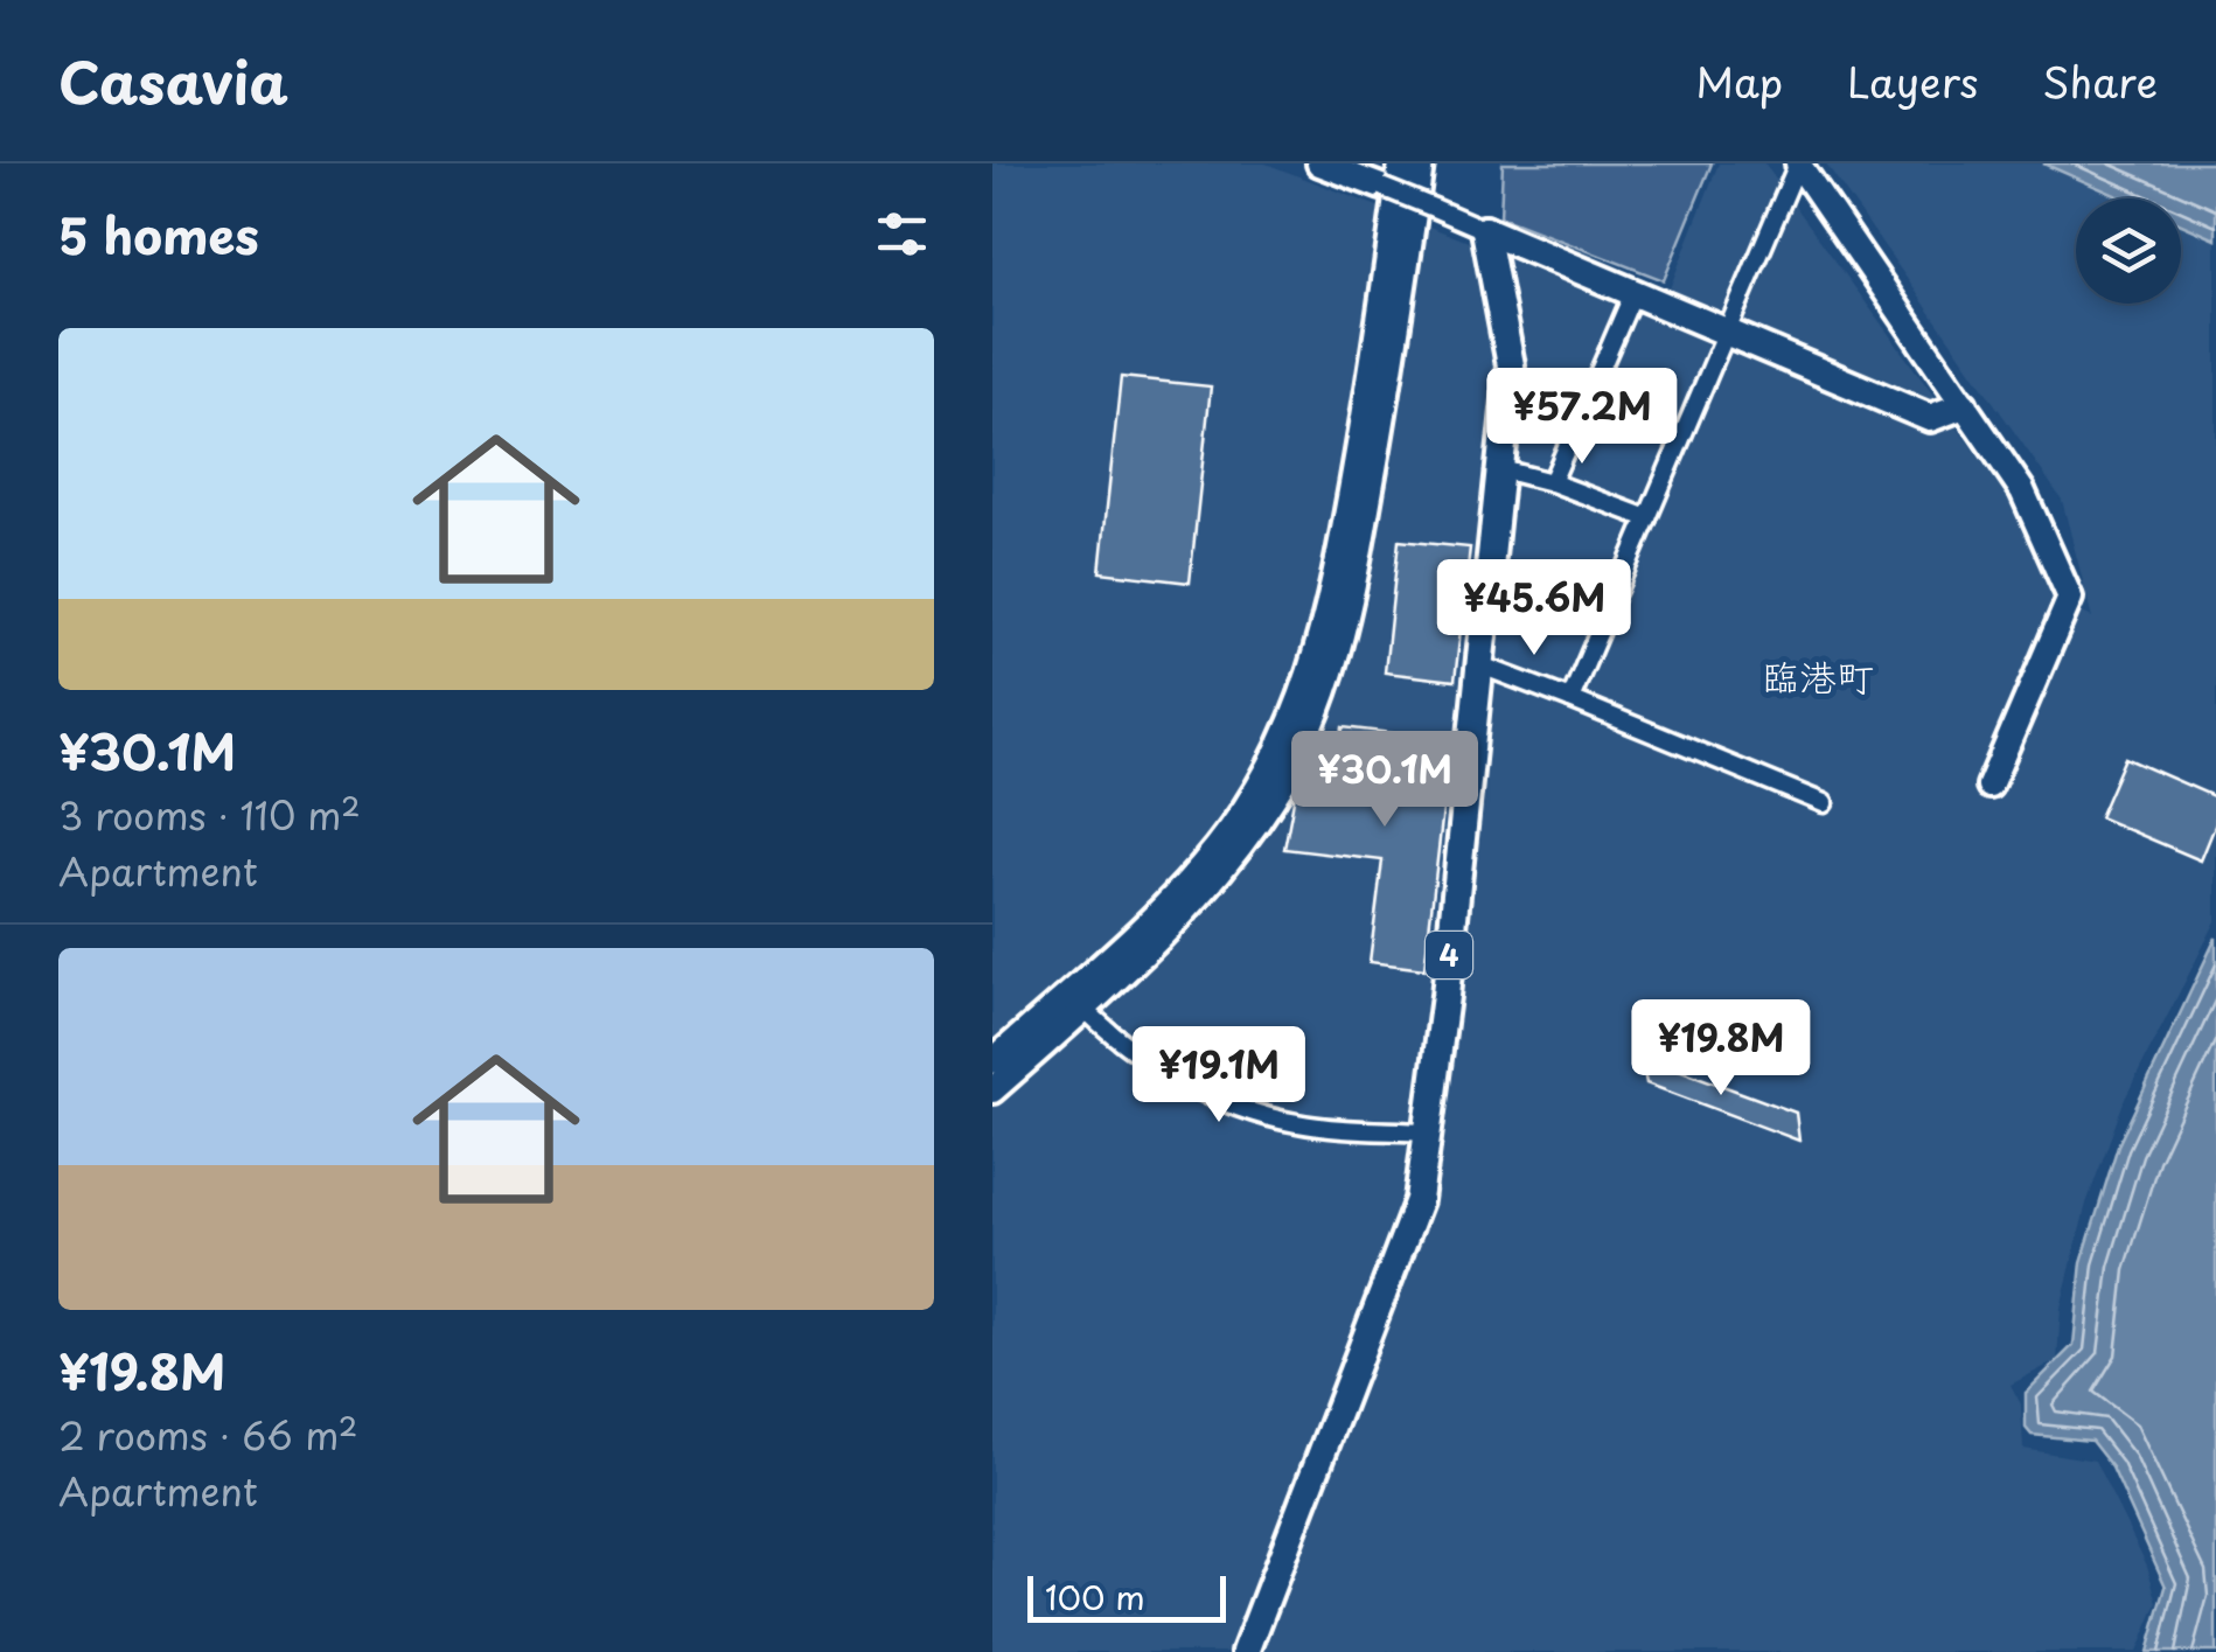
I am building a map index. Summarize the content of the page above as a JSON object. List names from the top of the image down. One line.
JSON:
{"streets":{"main road":["4"]},"districts":["臨港町"],"scale_bar":"100 m","page":{"header":"Casavia","nav":["Map","Layers","Share"],"heading":"5 homes","list":[{"name":"¥30.1M","note":"3 rooms · 110 m² · Apartment"},{"name":"¥19.8M","note":"2 rooms · 66 m² · Apartment"}],"price":["¥57.2M","¥45.6M","¥30.1M","¥19.8M","¥19.1M"],"scale":"100 m"}}
